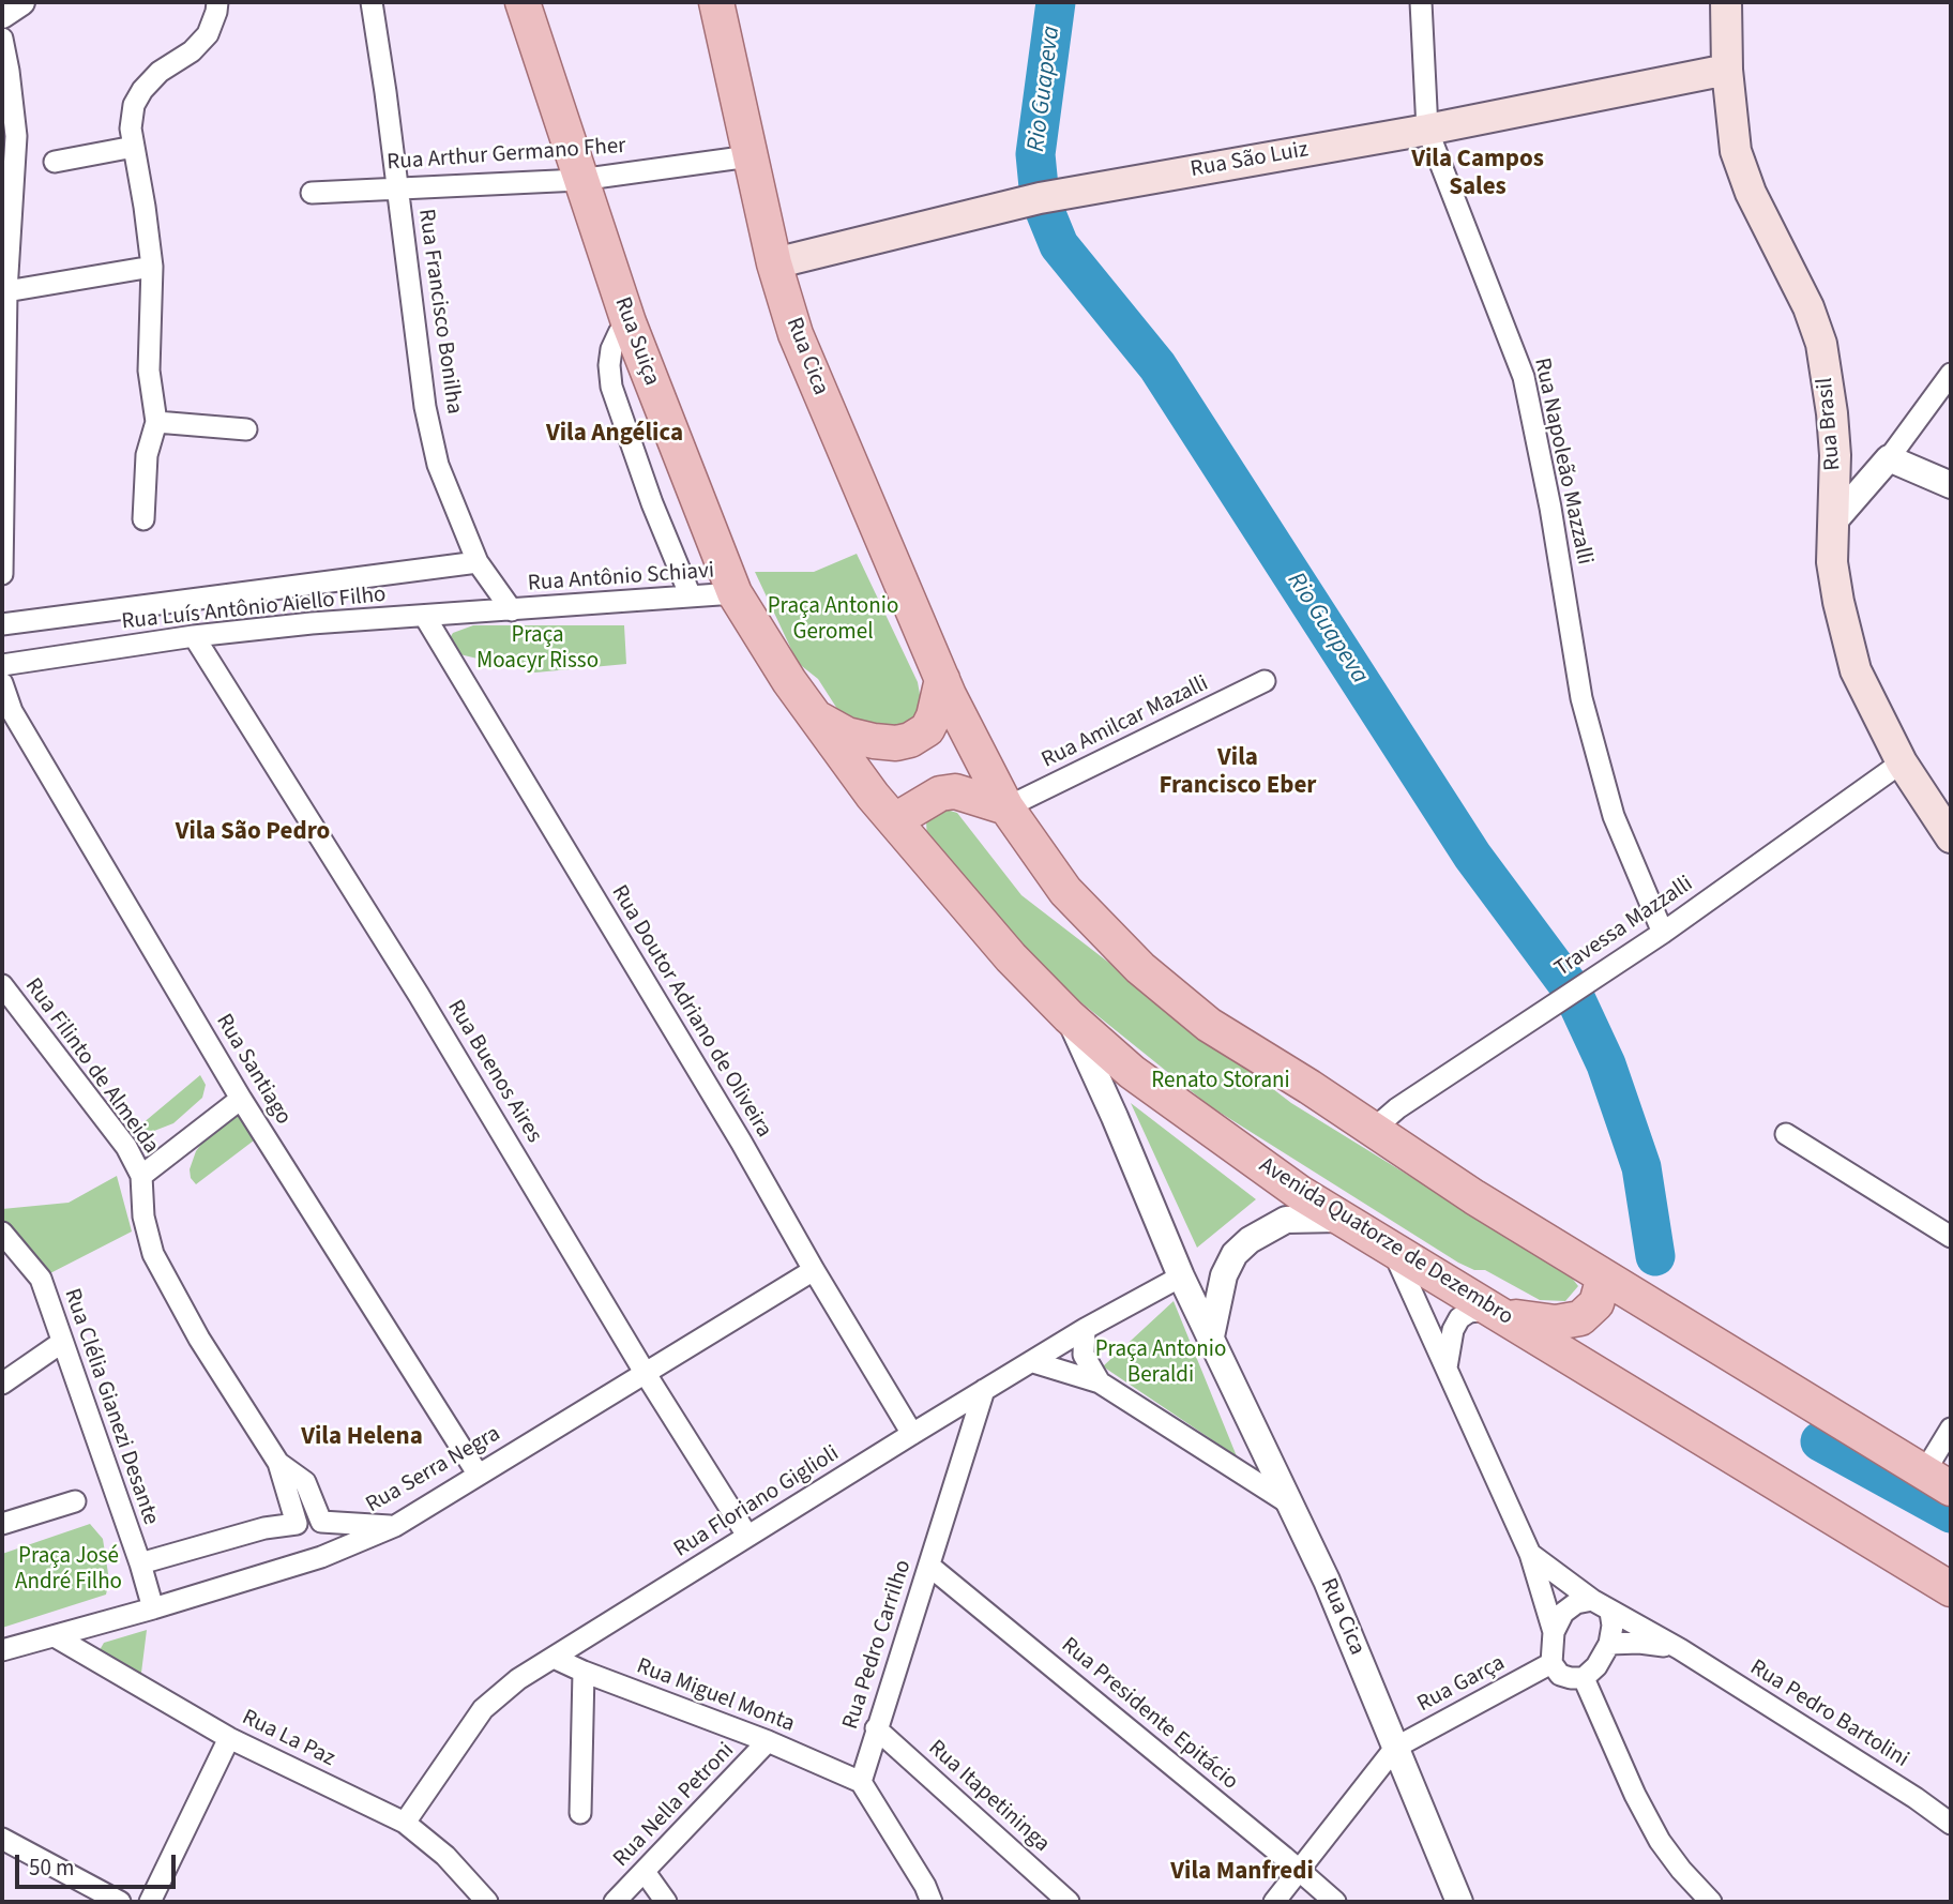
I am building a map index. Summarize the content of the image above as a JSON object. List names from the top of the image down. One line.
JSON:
{"streets":{"main road":["Rua São Luiz","Rua Suiça","Rua Cica","Rua Brasil","Avenida Quatorze de Dezembro"],"street":["Rua Arthur Germano Fher","Rua Francisco Bonilha","Rua Napoleão Mazzalli","Rua Antônio Schiavi","Rua Luís Antônio Aiello Filho","Rua Amilcar Mazalli","Travessa Mazzalli","Rua Doutor Adriano de Oliveira","Rua Filinto de Almeida","Rua Santiago","Rua Buenos Aires","Rua Clélia Gianezi Desante","Rua Serra Negra","Rua Floriano Giglioli","Rua Pedro Carrilho","Rua Garça","Rua Miguel Monta","Rua Presidente Epitácio","Rua Pedro Bartolini","Rua La Paz","Rua Itapetininga","Rua Nella Petroni"]},"crossings":[["Rua Arthur Germano Fher","Rua Francisco Bonilha"],["Rua Arthur Germano Fher","Rua Suiça"],["Rua Arthur Germano Fher","Rua Cica"],["Rua São Luiz","Rua Cica"],["Rua São Luiz","Rua Brasil"],["Rua São Luiz","Rua Napoleão Mazzalli"],["Rua Francisco Bonilha","Rua Antônio Schiavi"],["Rua Francisco Bonilha","Rua Luís Antônio Aiello Filho"],["Rua Suiça","Rua Antônio Schiavi"],["Rua Suiça","Avenida Quatorze de Dezembro"],["Rua Cica","Avenida Quatorze de Dezembro"],["Rua Cica","Rua Floriano Giglioli"],["Rua Cica","Rua Garça"],["Rua Brasil","Travessa Mazzalli"],["Rua Napoleão Mazzalli","Travessa Mazzalli"],["Rua Antônio Schiavi","Rua Luís Antônio Aiello Filho"],["Rua Luís Antônio Aiello Filho","Rua Doutor Adriano de Oliveira"],["Rua Luís Antônio Aiello Filho","Rua Buenos Aires"],["Rua Doutor Adriano de Oliveira","Rua Serra Negra"],["Rua Doutor Adriano de Oliveira","Rua Floriano Giglioli"],["Rua Santiago","Rua Serra Negra"],["Rua Buenos Aires","Rua Serra Negra"],["Rua Buenos Aires","Rua Floriano Giglioli"],["Rua Clélia Gianezi Desante","Rua Serra Negra"],["Rua Serra Negra","Rua La Paz"],["Rua Floriano Giglioli","Rua Pedro Carrilho"],["Rua Floriano Giglioli","Rua Miguel Monta"],["Rua Floriano Giglioli","Rua La Paz"],["Rua Pedro Carrilho","Rua Miguel Monta"],["Rua Pedro Carrilho","Rua Presidente Epitácio"],["Rua Pedro Carrilho","Rua Itapetininga"],["Rua Garça","Rua Pedro Bartolini"],["Rua Miguel Monta","Rua Nella Petroni"]],"districts":["Vila Campos Sales","Vila Angélica","Vila Francisco Eber","Vila São Pedro","Vila Helena","Vila Manfredi"],"water":["Rio Guapeva"],"parks":["Praça Antonio Geromel","Praça Moacyr Risso","Renato Storani","Praça Antonio Beraldi","Praça José André Filho"],"scale_bar":"50 m"}
